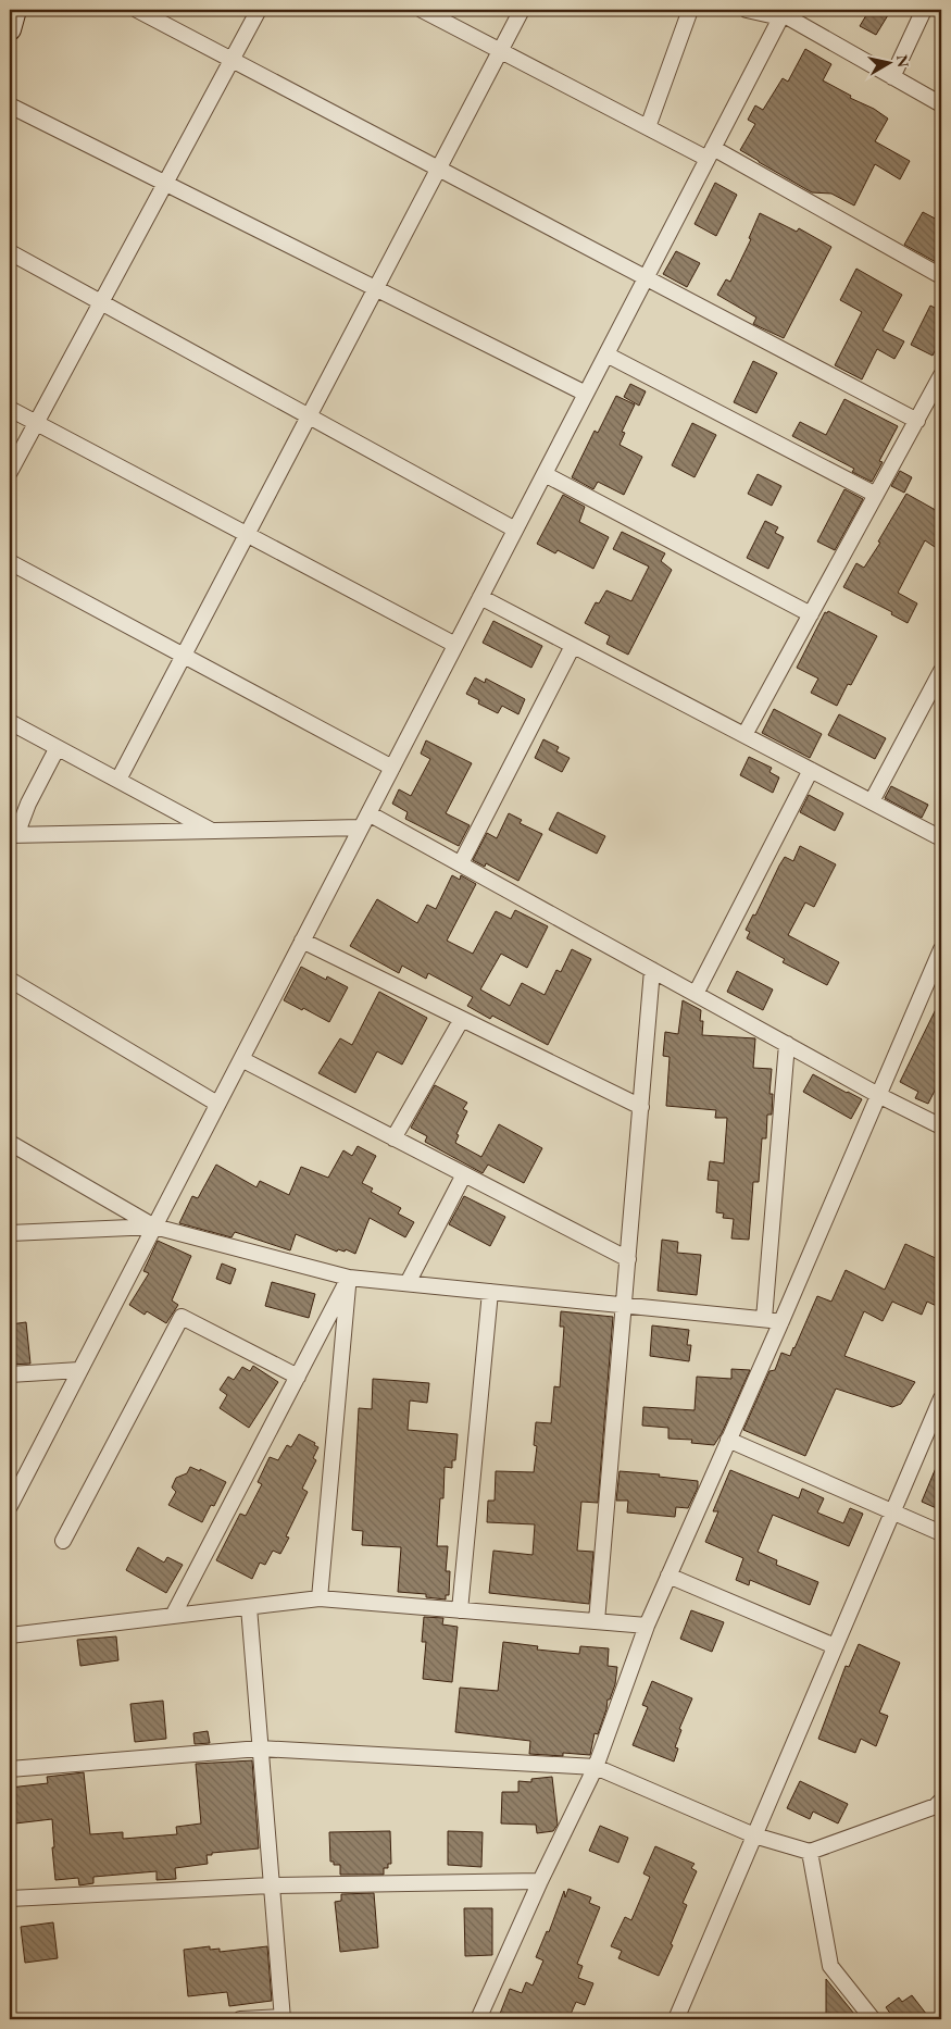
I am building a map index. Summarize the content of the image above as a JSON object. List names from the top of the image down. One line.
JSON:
{"north":"right"}
